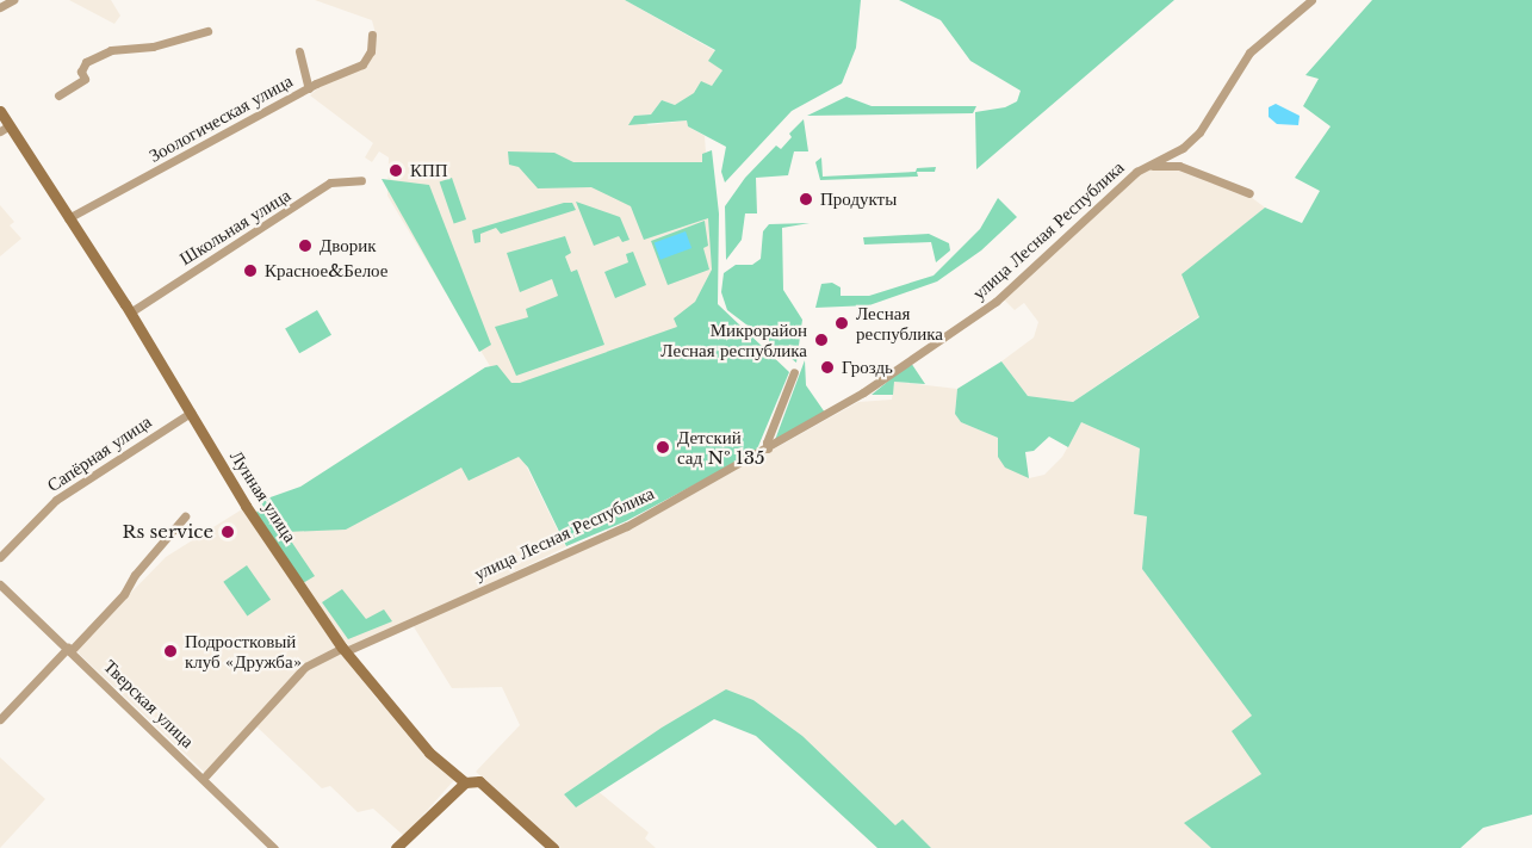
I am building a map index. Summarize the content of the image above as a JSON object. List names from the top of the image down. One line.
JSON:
{"streets":{"street":["Зоологическая улица","Школьная улица","улица Лесная Республика","Сапёрная улица","Лунная улица","Тверская улица"]},"crossings":[["Зоологическая улица","Лунная улица"],["Школьная улица","Лунная улица"],["улица Лесная Республика","Лунная улица"],["улица Лесная Республика","Тверская улица"],["Сапёрная улица","Лунная улица"]],"places":["КПП","Продукты","Дворик","Красное&Белое","Лесная республика","Микрорайон Лесная республика","Гроздь","Детский сад № 135","Rs service","Подростковый клуб «Дружба»"]}
